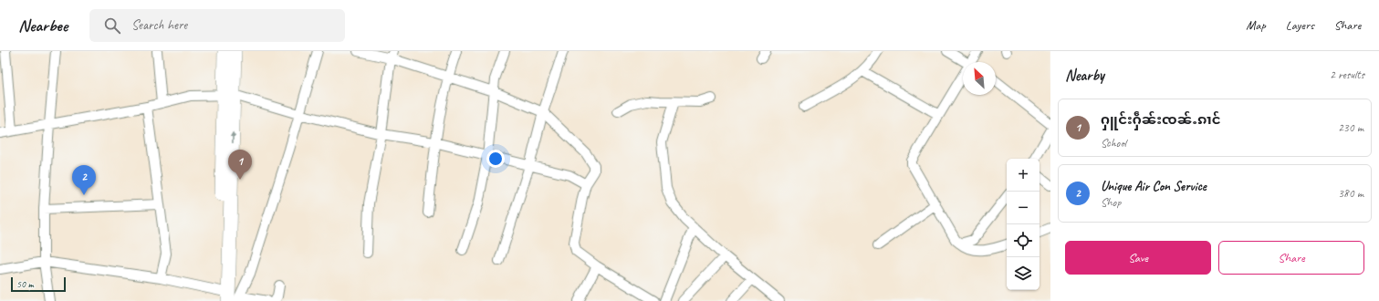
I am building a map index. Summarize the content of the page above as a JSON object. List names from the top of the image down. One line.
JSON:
{"scale_bar":"50 m","north":"top left","page":{"header":"Nearbee","search":"Search here","nav":["Map","Layers","Share"],"heading":["Nearby","2 results"],"list":[{"mark":"1","name":"ႁူင်းႁဵၼ်းၸၼ်ႉၵၢင်","note":"School","value":"230 m"},{"mark":"2","name":"Unique Air Con Service","note":"Shop","value":"380 m"}],"pins":["1","2"],"map_buttons":["+","−"],"buttons":["Save","Share"],"scale":"50 m"}}
